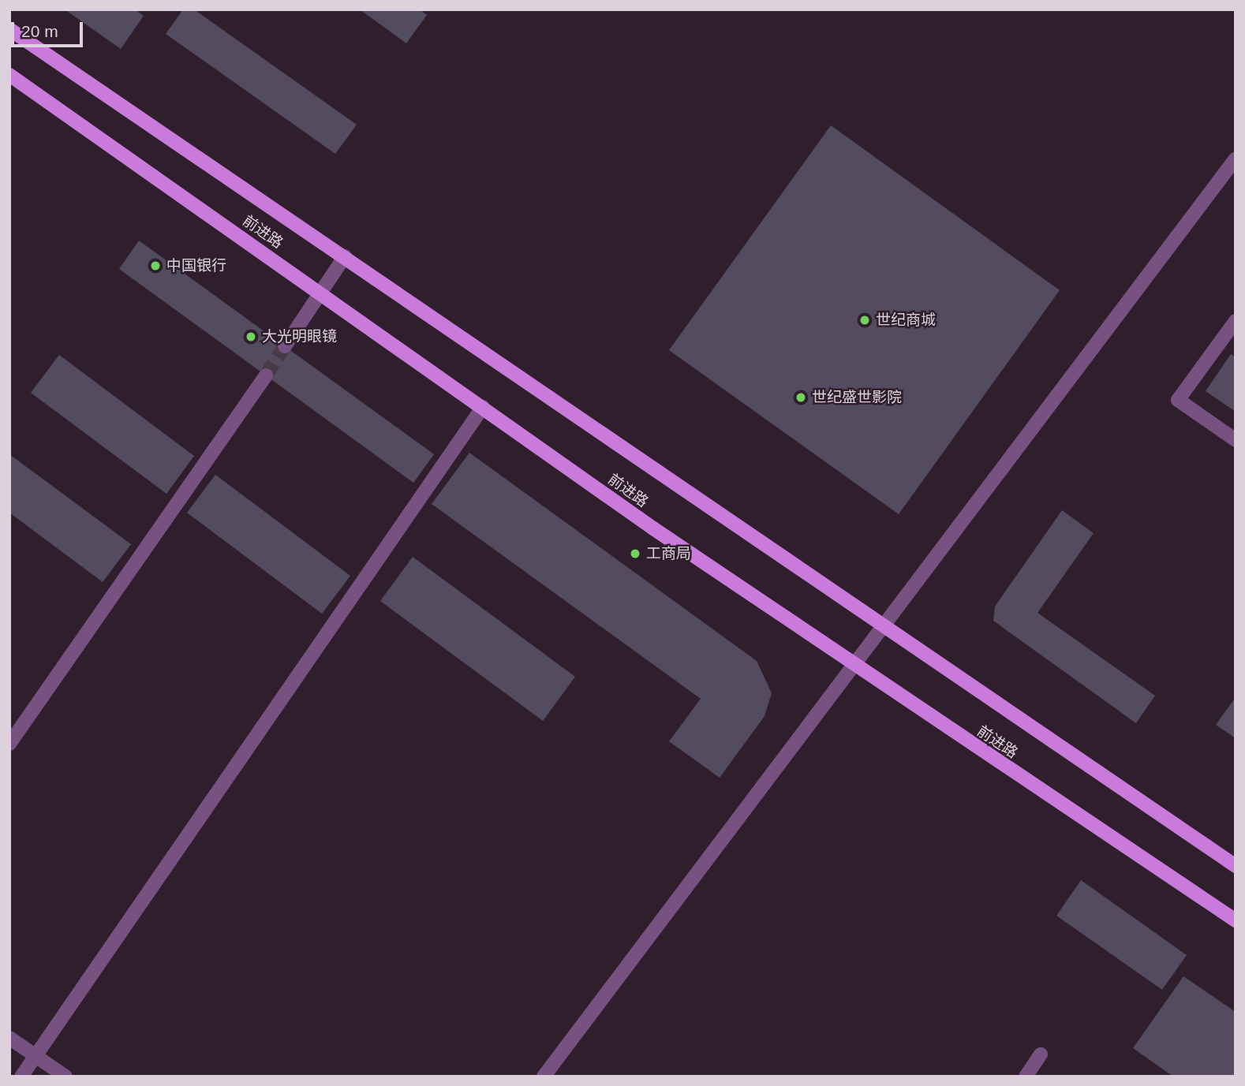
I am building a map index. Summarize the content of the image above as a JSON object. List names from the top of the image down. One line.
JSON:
{"streets":{"main road":["前进路"]},"places":["中国银行","世纪商城","大光明眼镜","世纪盛世影院","工商局"],"scale_bar":"20 m"}
